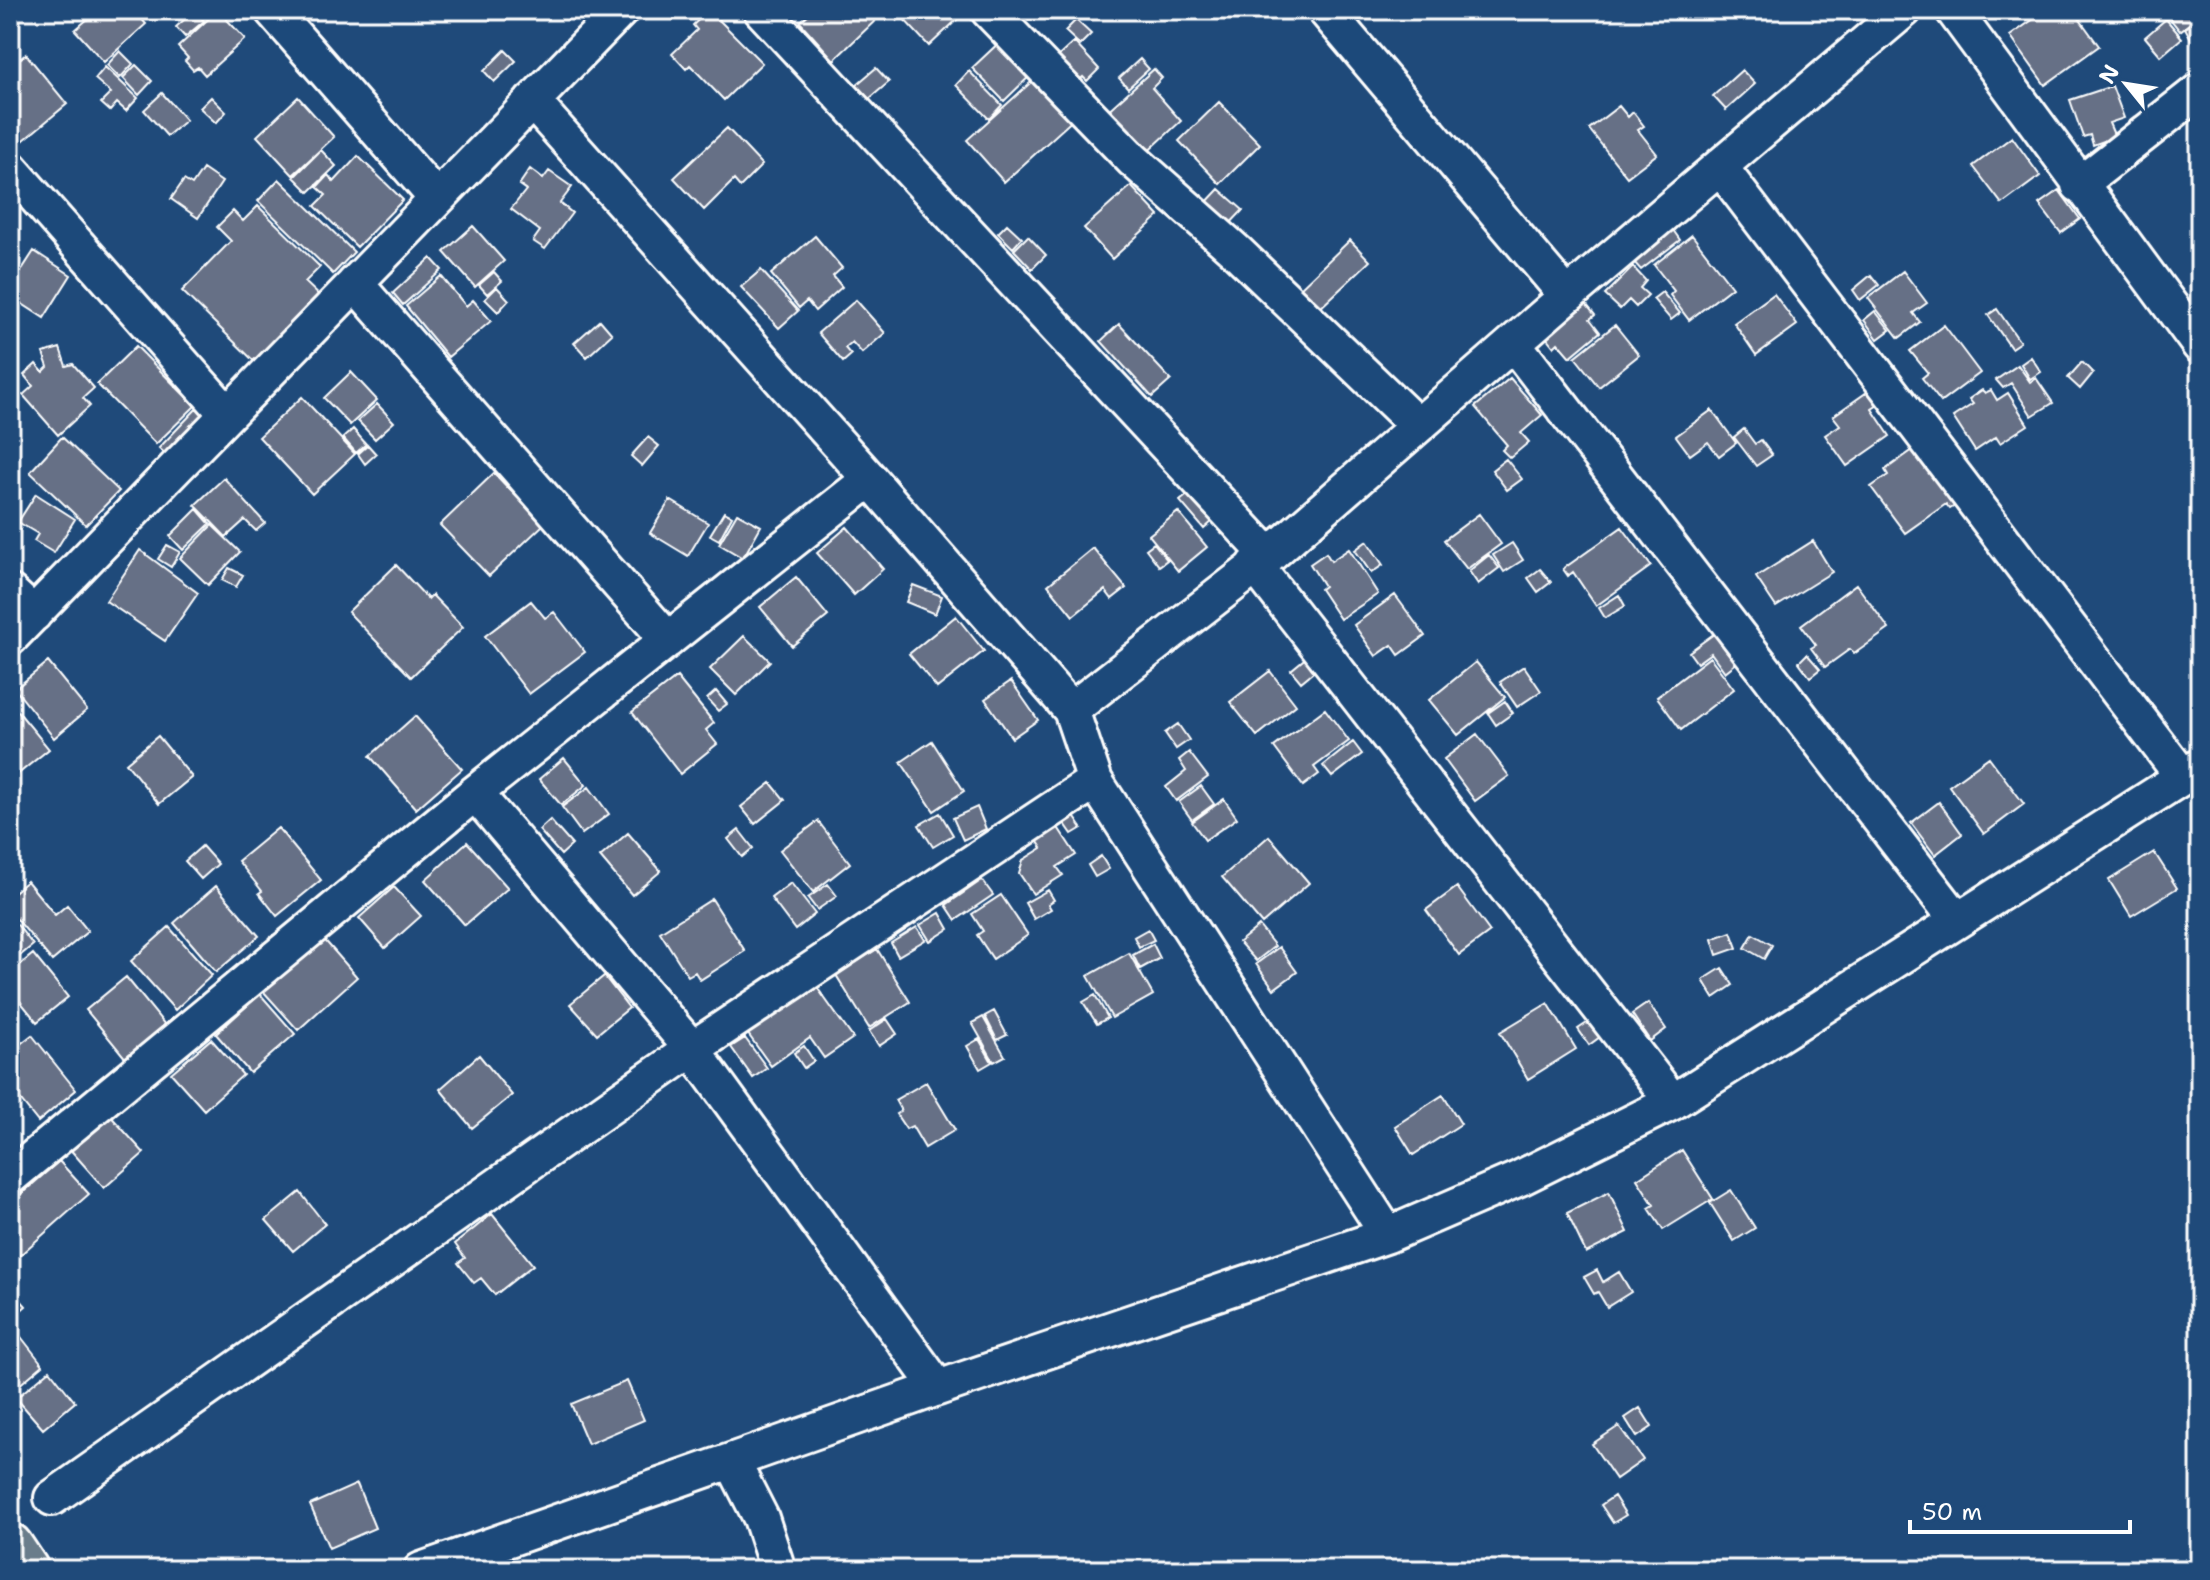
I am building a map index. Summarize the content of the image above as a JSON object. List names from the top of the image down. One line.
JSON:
{"scale_bar":"50 m","north":"top left"}
